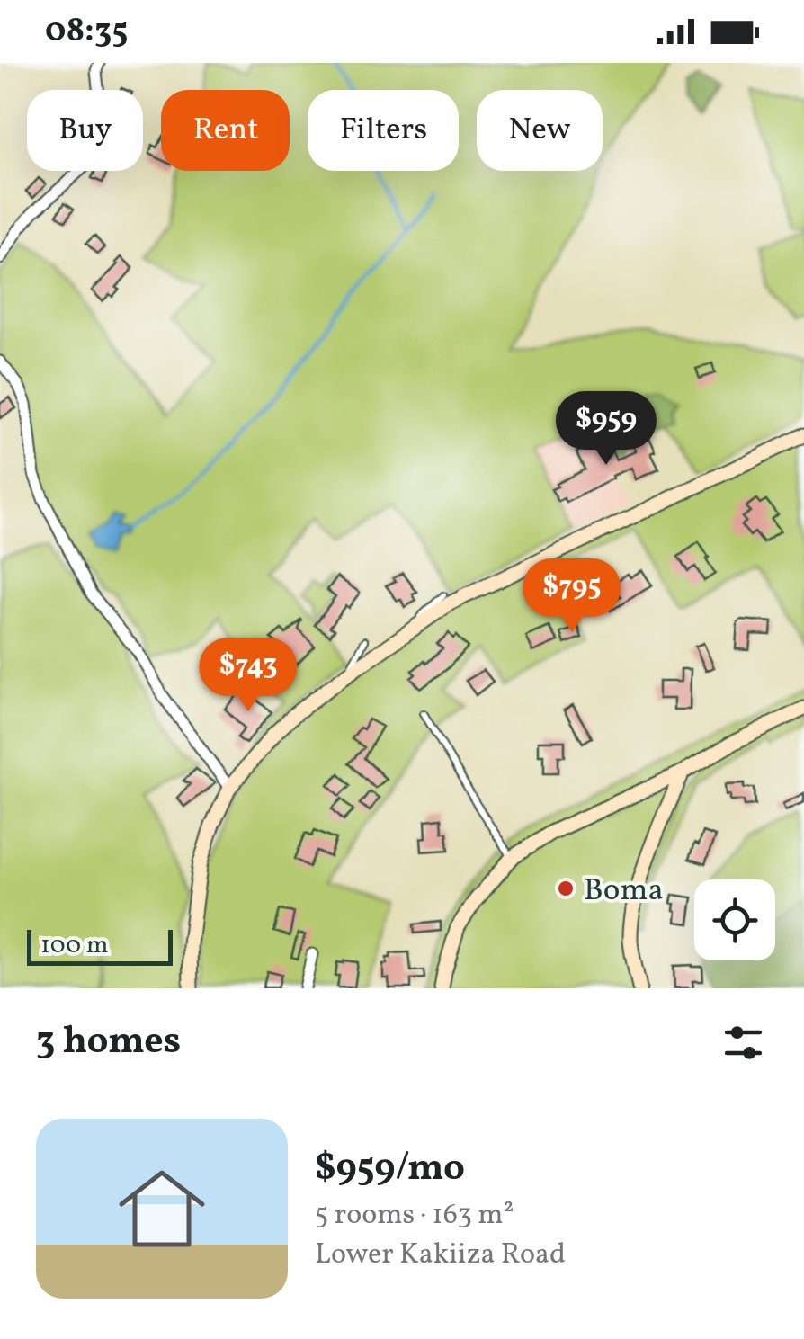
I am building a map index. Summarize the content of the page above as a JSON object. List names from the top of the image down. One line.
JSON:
{"places":["Boma"],"scale_bar":"100 m","page":{"status":"08:35","chip":["Buy","Rent","Filters","New"],"price":["$959","$795","$743"],"scale":"100 m","heading":"3 homes","list":[{"name":"$959/mo","note":"5 rooms · 163 m² · Lower Kakiiza Road"}]}}
